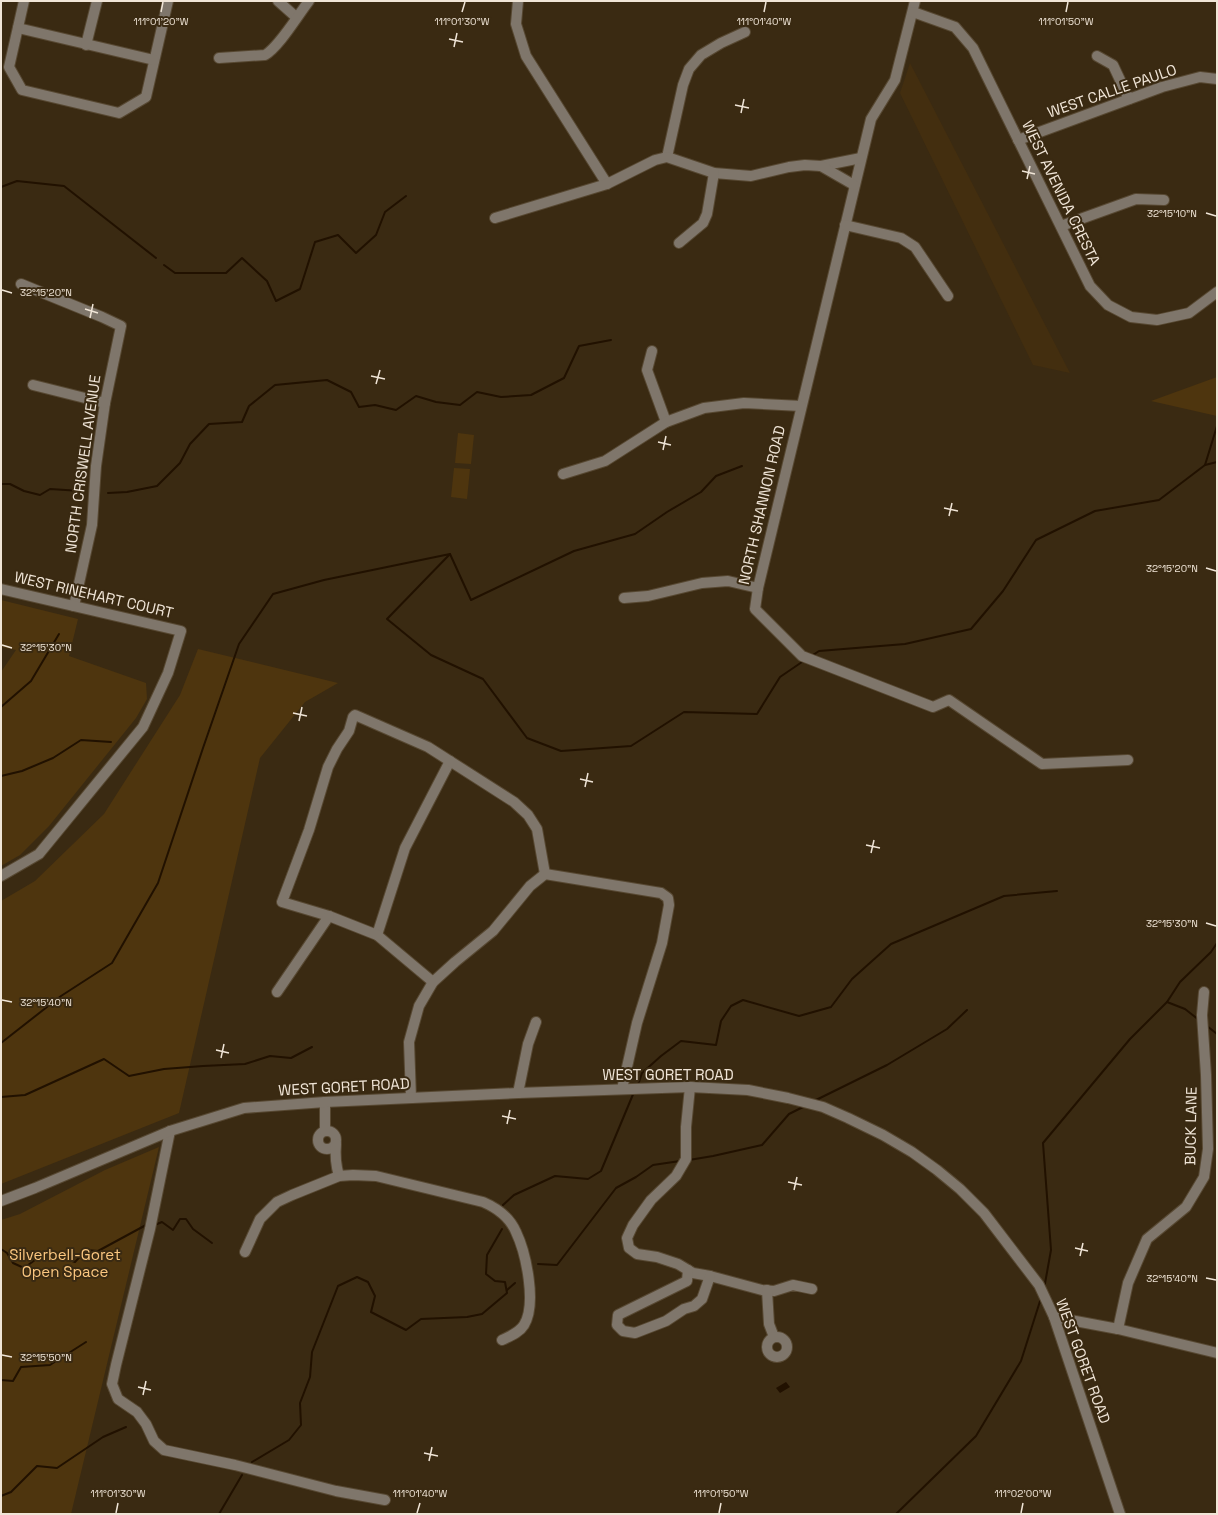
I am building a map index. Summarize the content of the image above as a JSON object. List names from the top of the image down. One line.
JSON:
{"streets":{"street":["WEST CALLE PAULO","WEST AVENIDA CRESTA","NORTH CRISWELL AVENUE","NORTH SHANNON ROAD","WEST RINEHART COURT","WEST GORET ROAD","BUCK LANE"]},"crossings":[["WEST CALLE PAULO","WEST AVENIDA CRESTA"],["WEST AVENIDA CRESTA","NORTH SHANNON ROAD"],["NORTH CRISWELL AVENUE","WEST RINEHART COURT"]],"parks":["Silverbell-Goret Open Space"],"coordinates":["111°01'20\"W","111°01'30\"W","111°01'40\"W","111°01'50\"W","32°15'10\"N","32°15'20\"N","32°15'30\"N","32°15'40\"N","32°15'50\"N","111°02'00\"W"]}
